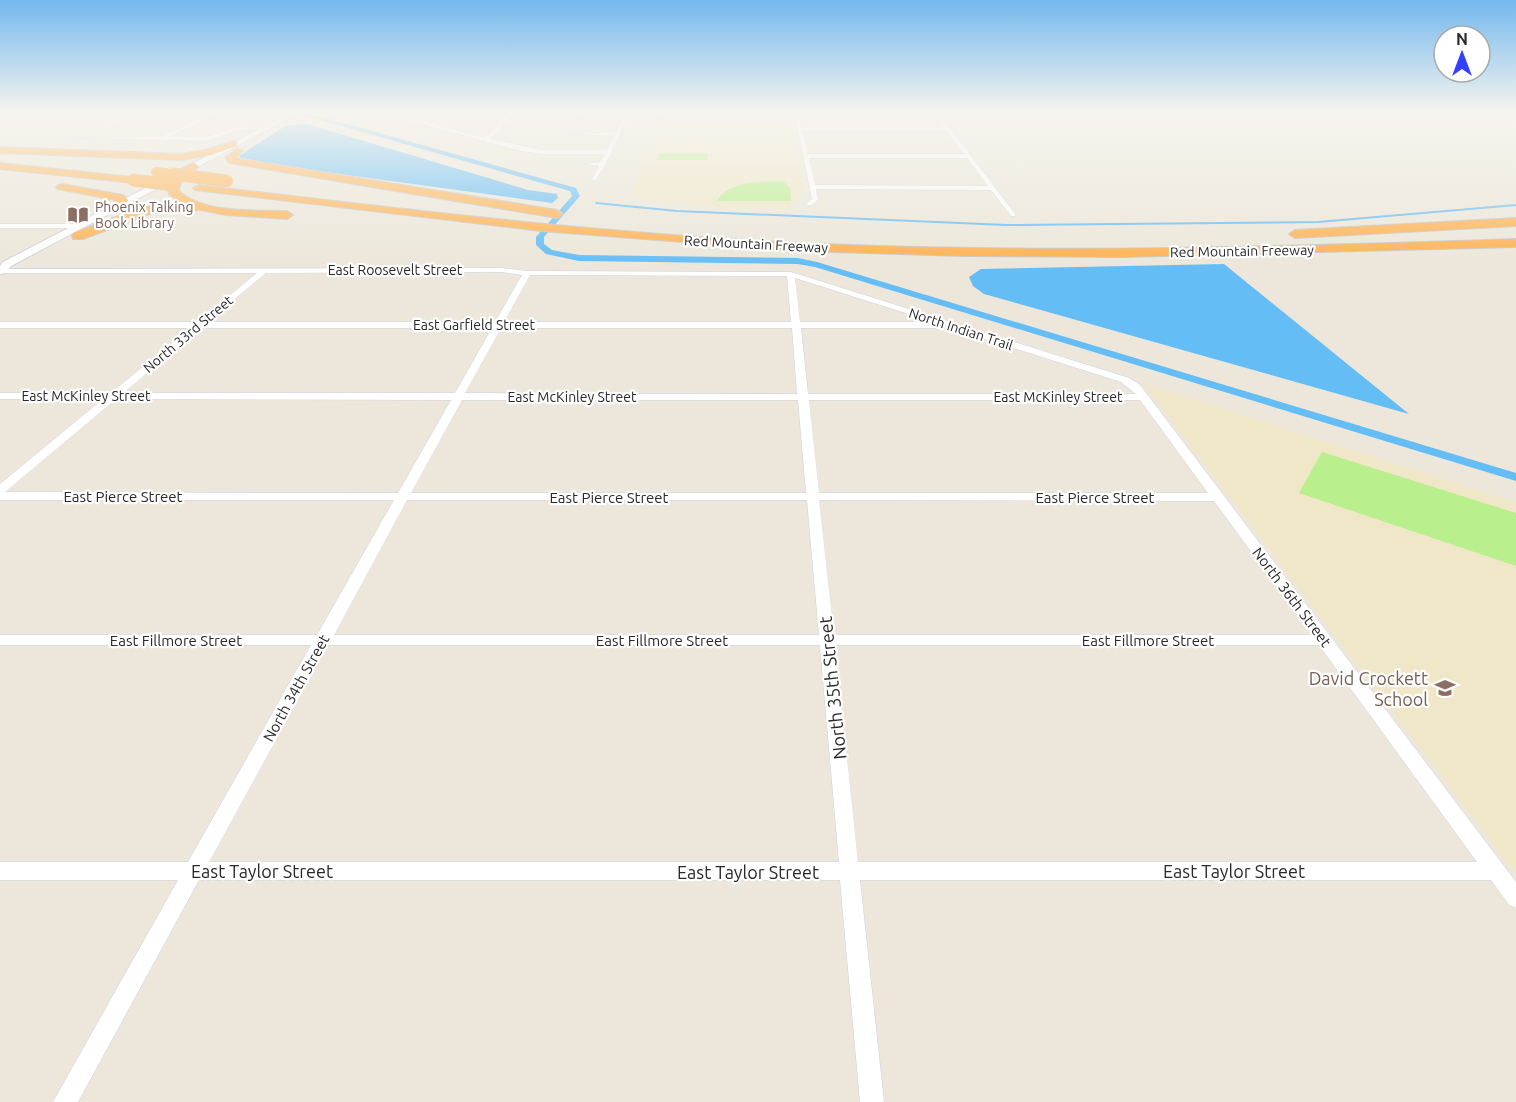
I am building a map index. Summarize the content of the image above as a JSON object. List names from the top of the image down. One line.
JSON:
{"streets":{"highway":["Red Mountain Freeway"],"street":["East Roosevelt Street","East Garfield Street","North Indian Trail","North 33rd Street","East McKinley Street","East Pierce Street","North 36th Street","East Fillmore Street","North 34th Street","North 35th Street","East Taylor Street"]},"crossings":[["East Roosevelt Street","North Indian Trail"],["East Roosevelt Street","North 33rd Street"],["East Roosevelt Street","North 34th Street"],["East Roosevelt Street","North 35th Street"],["East Garfield Street","North Indian Trail"],["East Garfield Street","North 33rd Street"],["East Garfield Street","North 34th Street"],["East Garfield Street","North 35th Street"],["North Indian Trail","North 36th Street"],["North Indian Trail","North 35th Street"],["North 33rd Street","East McKinley Street"],["East McKinley Street","North 36th Street"],["East McKinley Street","North 34th Street"],["East McKinley Street","North 35th Street"],["East Pierce Street","North 36th Street"],["East Pierce Street","North 34th Street"],["East Pierce Street","North 35th Street"],["North 36th Street","East Fillmore Street"],["North 36th Street","East Taylor Street"],["East Fillmore Street","North 34th Street"],["East Fillmore Street","North 35th Street"],["North 34th Street","East Taylor Street"],["North 35th Street","East Taylor Street"]],"places":{"library":["Phoenix Talking Book Library"],"school or university":["David Crockett School"]},"north":"top"}
